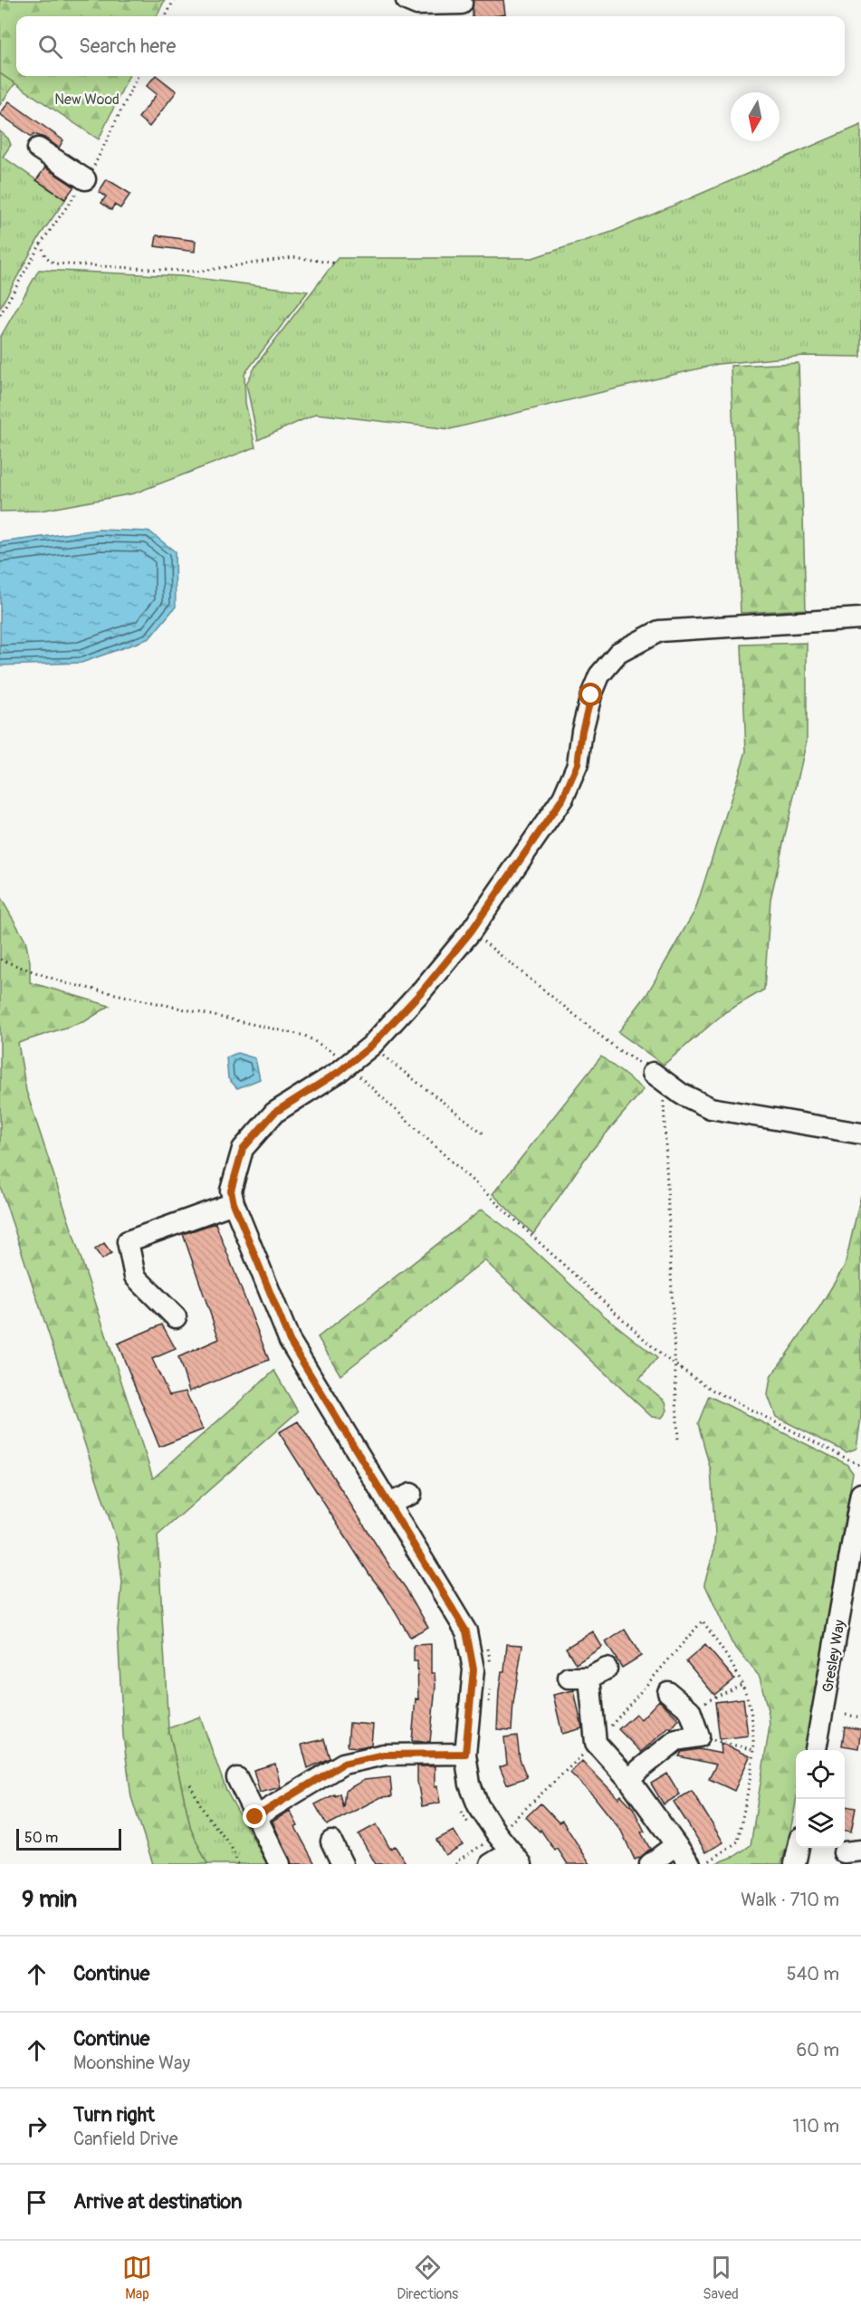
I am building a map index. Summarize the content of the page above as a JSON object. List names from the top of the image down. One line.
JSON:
{"streets":{"street":["Gresley Way"]},"parks":["New Wood"],"scale_bar":"50 m","north":"bottom","page":{"search":"Search here","scale":"50 m","heading":["9 min","Walk · 710 m"],"list":[["Continue","540 m"],["Continue","Moonshine Way","60 m"],["Turn right","Canfield Drive","110 m"],"Arrive at destination"],"nav":["Map","Directions","Saved"]}}
